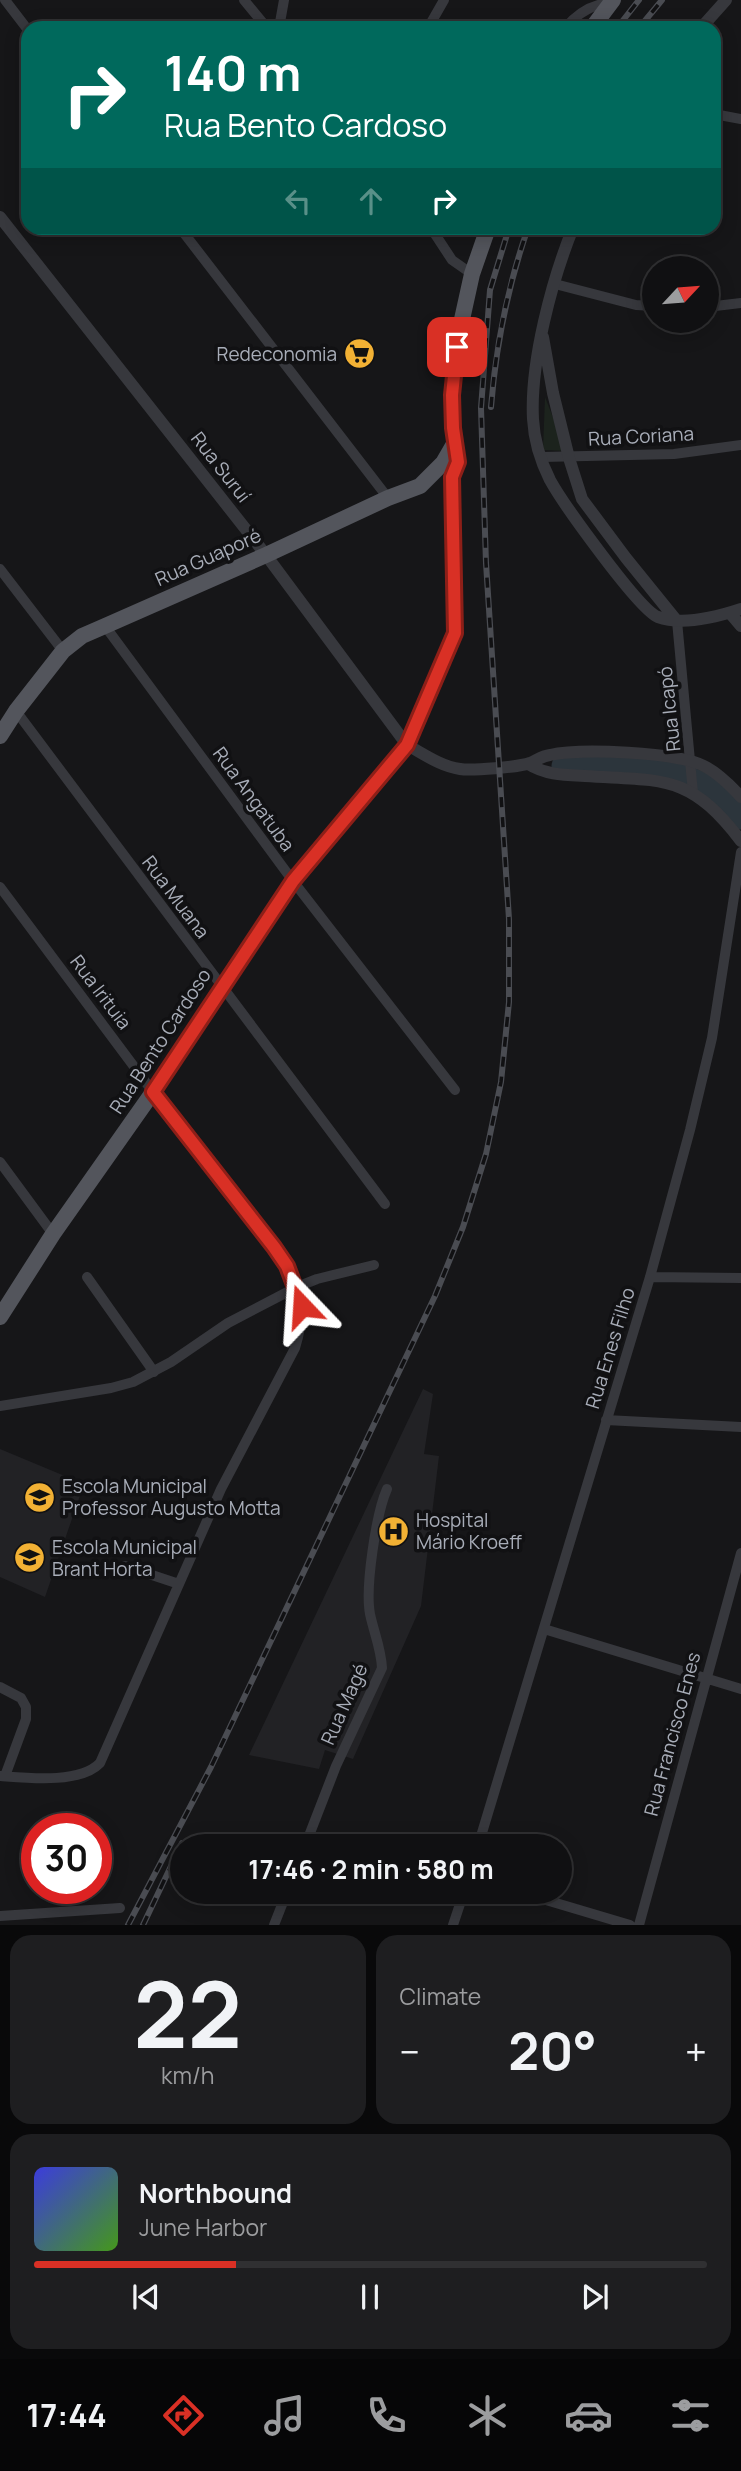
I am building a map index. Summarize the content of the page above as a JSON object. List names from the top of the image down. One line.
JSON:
{"streets":{"main road":["Rua Guaporé","Rua Bento Cardoso"],"street":["Rua Coriana","Rua Suruí","Rua Icapó","Rua Angatuba","Rua Muana","Rua Irituia","Rua Enes Filho","Rua Magé","Rua Francisco Enes"]},"crossings":[["Rua Suruí","Rua Guaporé"],["Rua Suruí","Rua Bento Cardoso"],["Rua Guaporé","Rua Angatuba"],["Rua Guaporé","Rua Muana"],["Rua Guaporé","Rua Bento Cardoso"],["Rua Angatuba","Rua Bento Cardoso"],["Rua Muana","Rua Bento Cardoso"],["Rua Irituia","Rua Bento Cardoso"]],"places":{"supermarket":["Redeconomia"],"school or university":["Escola Municipal Professor Augusto Motta","Escola Municipal Brant Horta"],"hospital":["Hospital Mário Kroeff"]},"north":"top right","page":{"turn":["140 m","Rua Bento Cardoso"],"limit":"30","trip":"17:46 · 2 min · 580 m","tile":[["22","km/h"],"Climate"],"heat":["−","20°","+"],"song":["Northbound","June Harbor"],"tabs":"17:44"}}
